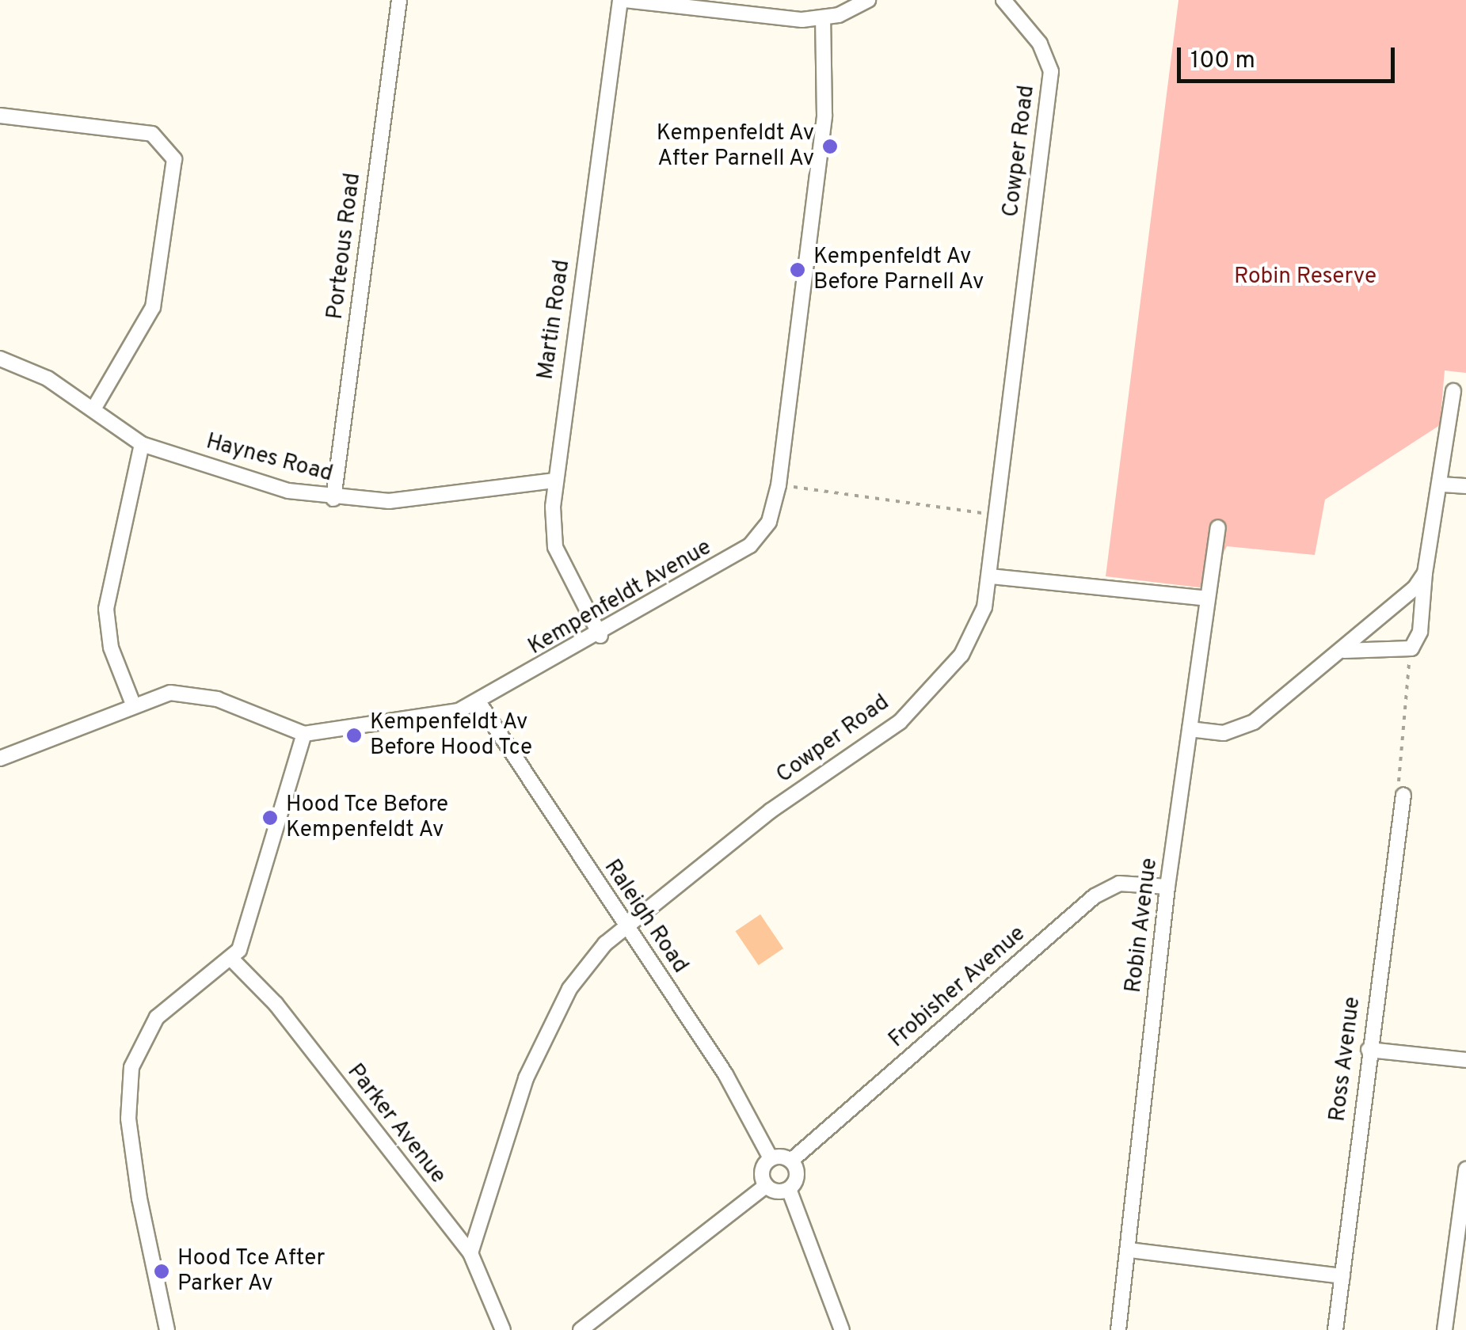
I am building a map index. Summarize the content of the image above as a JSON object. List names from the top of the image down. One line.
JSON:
{"streets":{"street":["Cowper Road","Porteous Road","Martin Road","Haynes Road","Kempenfeldt Avenue","Raleigh Road","Robin Avenue","Frobisher Avenue","Ross Avenue","Parker Avenue"]},"crossings":[["Cowper Road","Raleigh Road"],["Cowper Road","Parker Avenue"],["Porteous Road","Haynes Road"],["Martin Road","Haynes Road"],["Martin Road","Kempenfeldt Avenue"],["Kempenfeldt Avenue","Raleigh Road"],["Raleigh Road","Frobisher Avenue"],["Robin Avenue","Frobisher Avenue"]],"parks":["Robin Reserve"],"places":["Kempenfeldt Av After Parnell Av","Kempenfeldt Av Before Parnell Av","Kempenfeldt Av Before Hood Tce","Hood Tce Before Kempenfeldt Av","Hood Tce After Parker Av"],"scale_bar":"100 m"}
